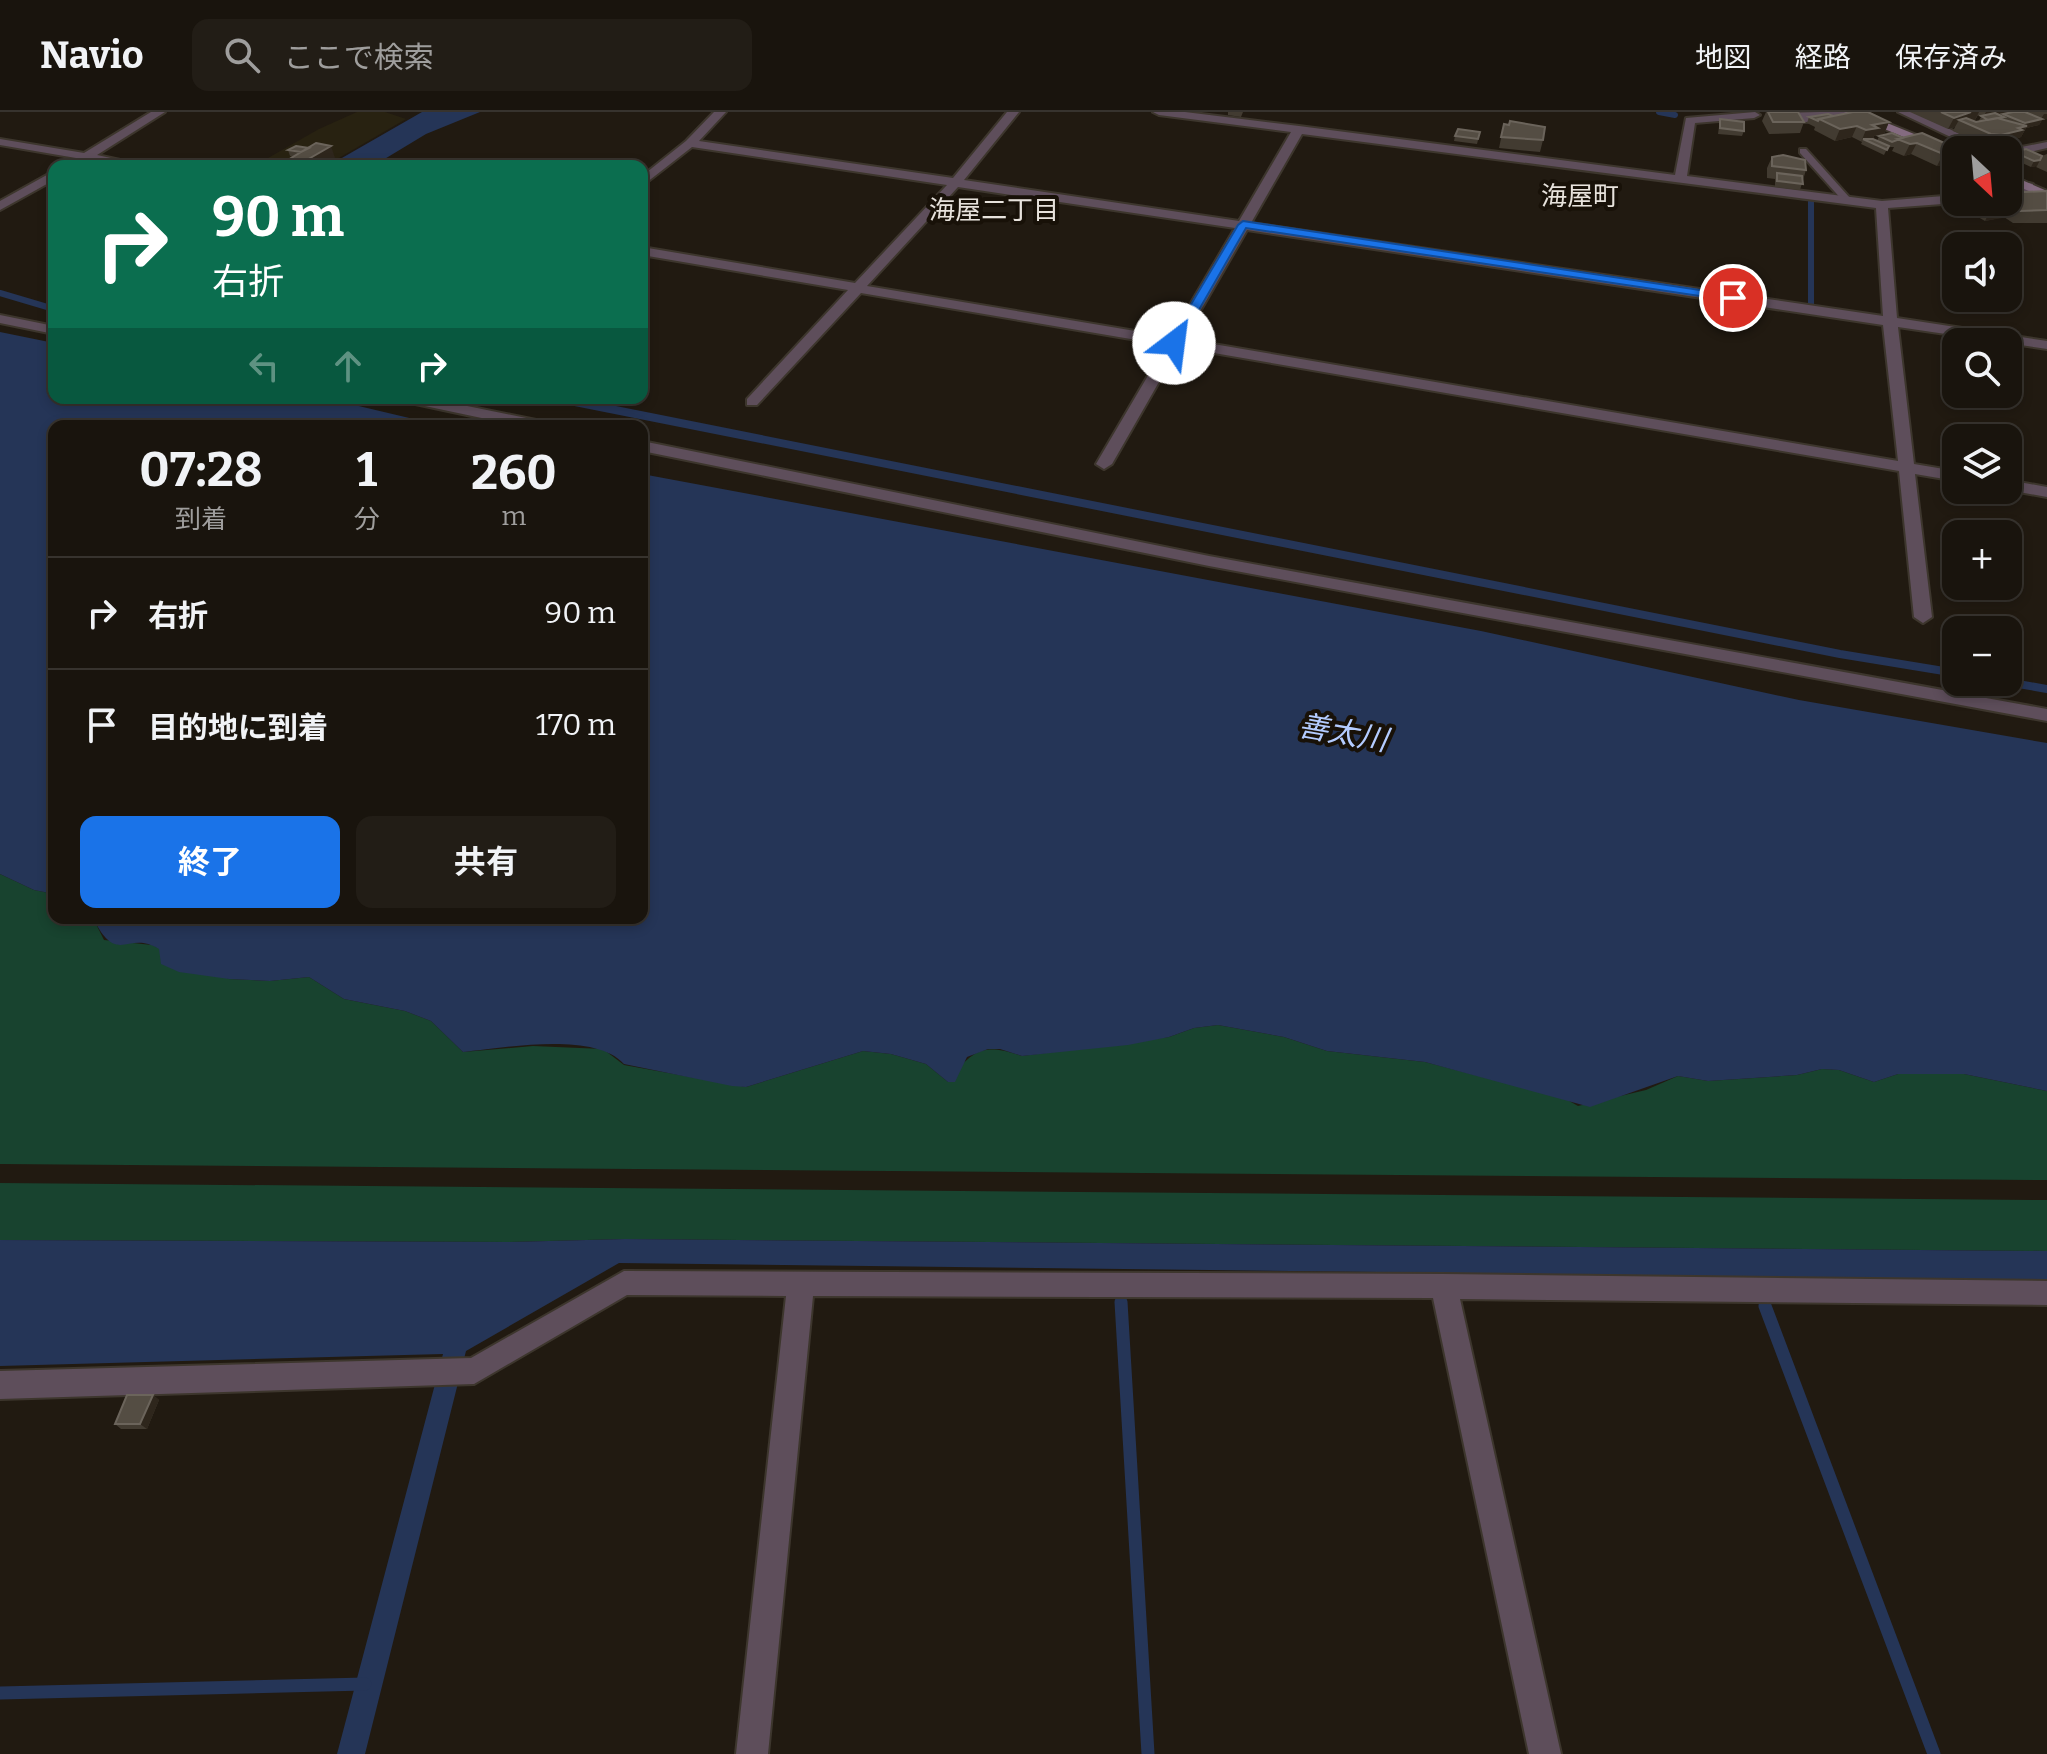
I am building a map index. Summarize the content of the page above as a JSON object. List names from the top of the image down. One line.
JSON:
{"districts":["海屋町","海屋二丁目"],"water":["善太川"],"north":"bottom right","page":{"header":"Navio","search":"ここで検索","nav":["地図","経路","保存済み"],"map_buttons":["+","−"],"turn":["90 m","右折"],"eta":["07:28","到着","1","分","260","m"],"list":[{"name":"右折","value":"90 m"},{"name":"目的地に到着","value":"170 m"}],"buttons":["終了","共有"]}}
